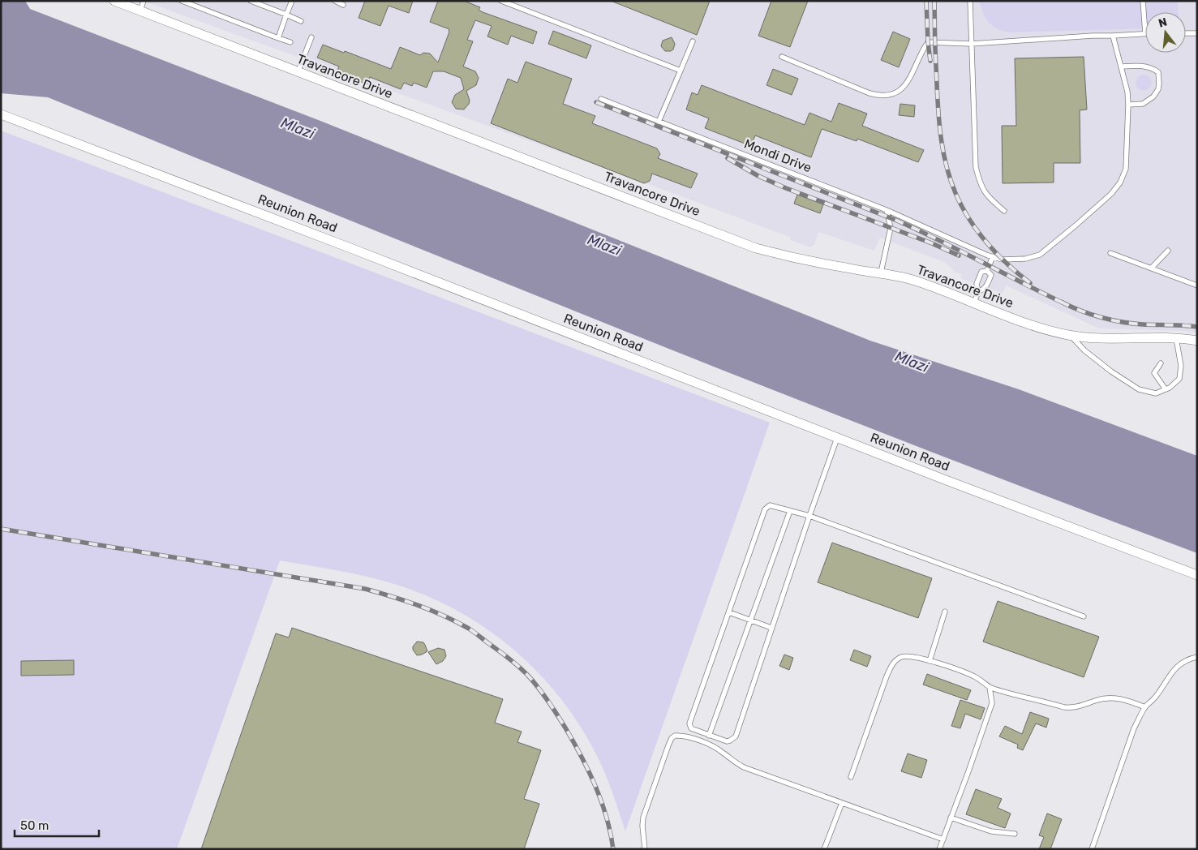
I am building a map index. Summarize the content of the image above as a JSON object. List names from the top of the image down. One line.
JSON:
{"streets":{"street":["Travancore Drive","Reunion Road"],"lane":["Mondi Drive"]},"water":["Mlazi"],"scale_bar":"50 m","north":"top"}
